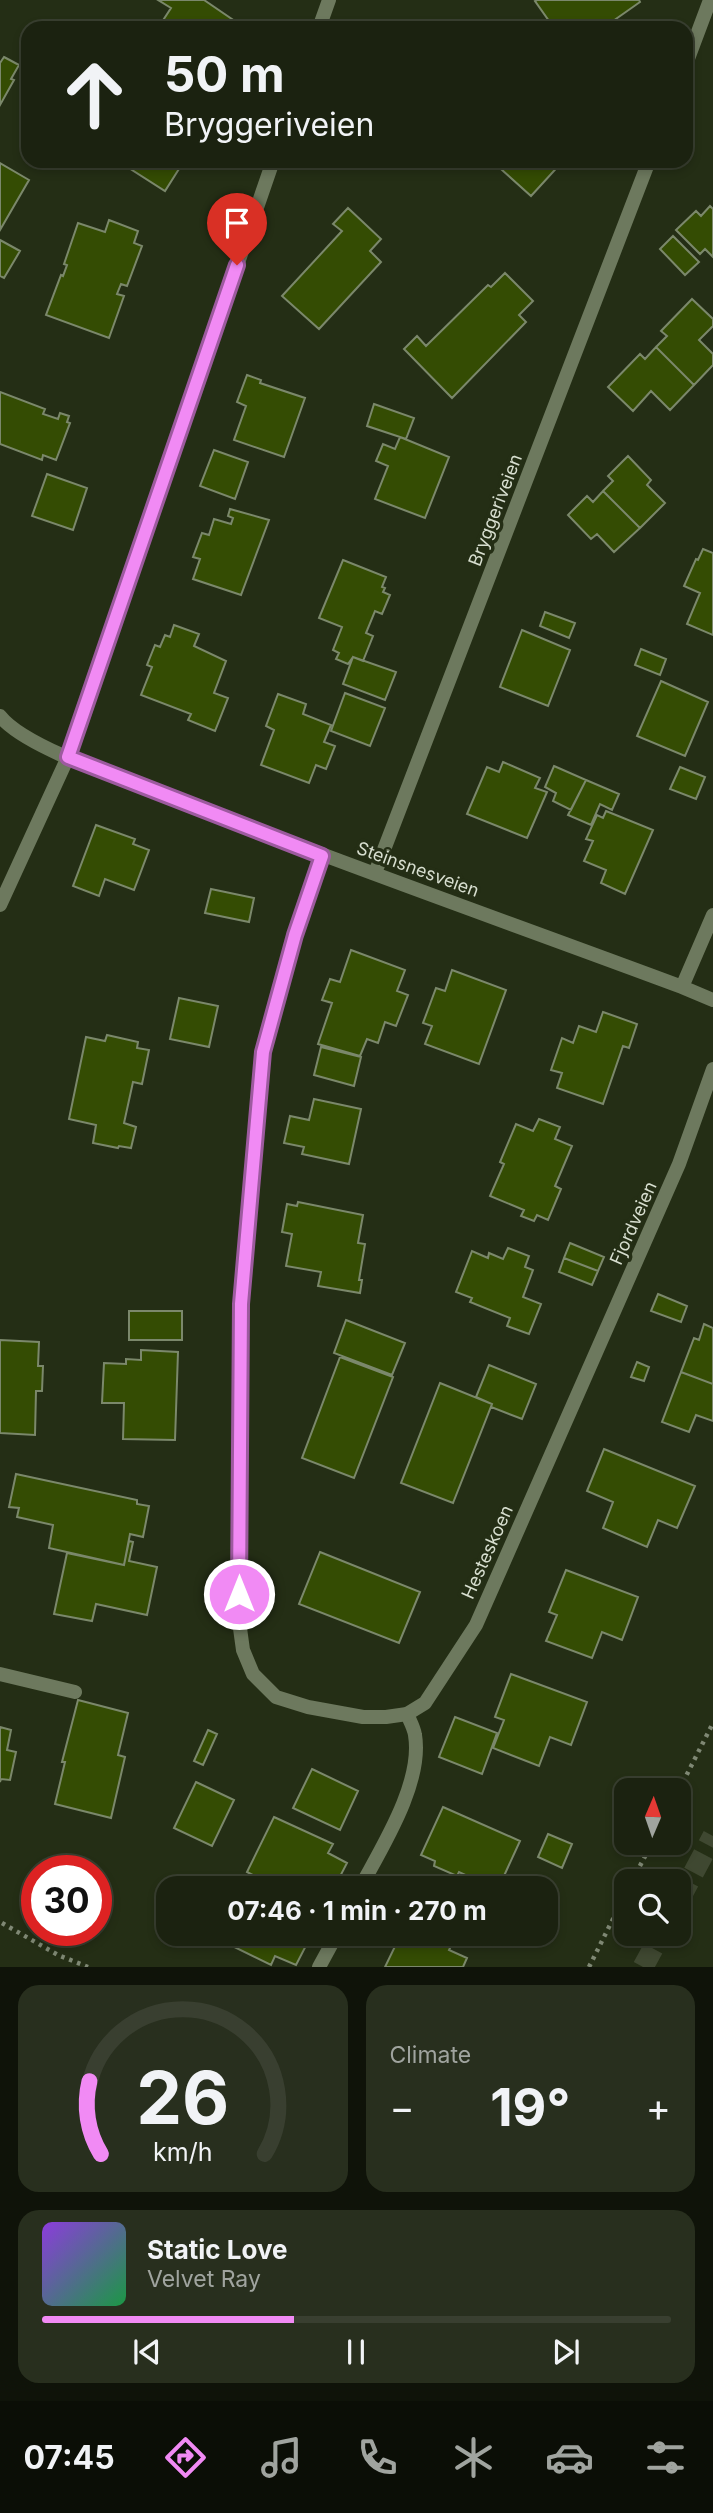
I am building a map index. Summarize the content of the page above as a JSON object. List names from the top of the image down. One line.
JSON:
{"streets":{"street":["Bryggeriveien","Steinsnesveien","Fjordveien","Hesteskoen"]},"crossings":[["Bryggeriveien","Steinsnesveien"],["Fjordveien","Hesteskoen"]],"north":"top","page":{"turn":["50 m","Bryggeriveien"],"limit":"30","trip":"07:46 · 1 min · 270 m","tile":"Climate","heat":["−","19°","+"],"song":["Static Love","Velvet Ray"],"tabs":"07:45","gauge":["26","km/h"]}}
